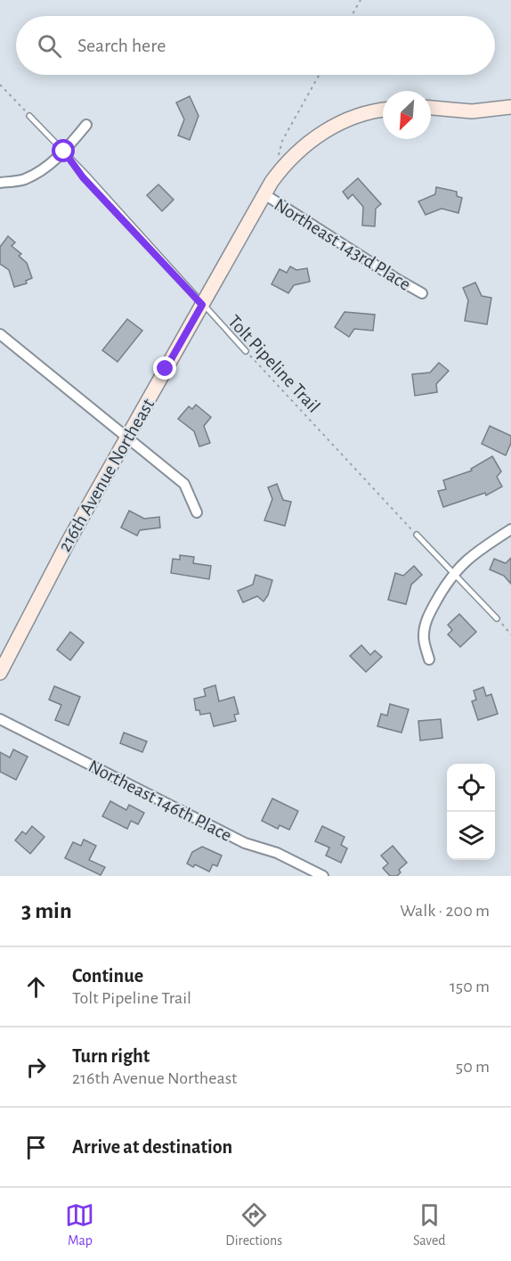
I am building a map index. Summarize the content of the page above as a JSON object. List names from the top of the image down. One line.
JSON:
{"streets":{"street":["Northeast 143rd Place","216th Avenue Northeast","Northeast 146th Place"],"path":["Tolt Pipeline Trail"]},"crossings":[["Northeast 143rd Place","216th Avenue Northeast"]],"north":"bottom left","page":{"search":"Search here","heading":["3 min","Walk · 200 m"],"list":[["Continue","Tolt Pipeline Trail","150 m"],["Turn right","216th Avenue Northeast","50 m"],"Arrive at destination"],"nav":["Map","Directions","Saved"]}}
